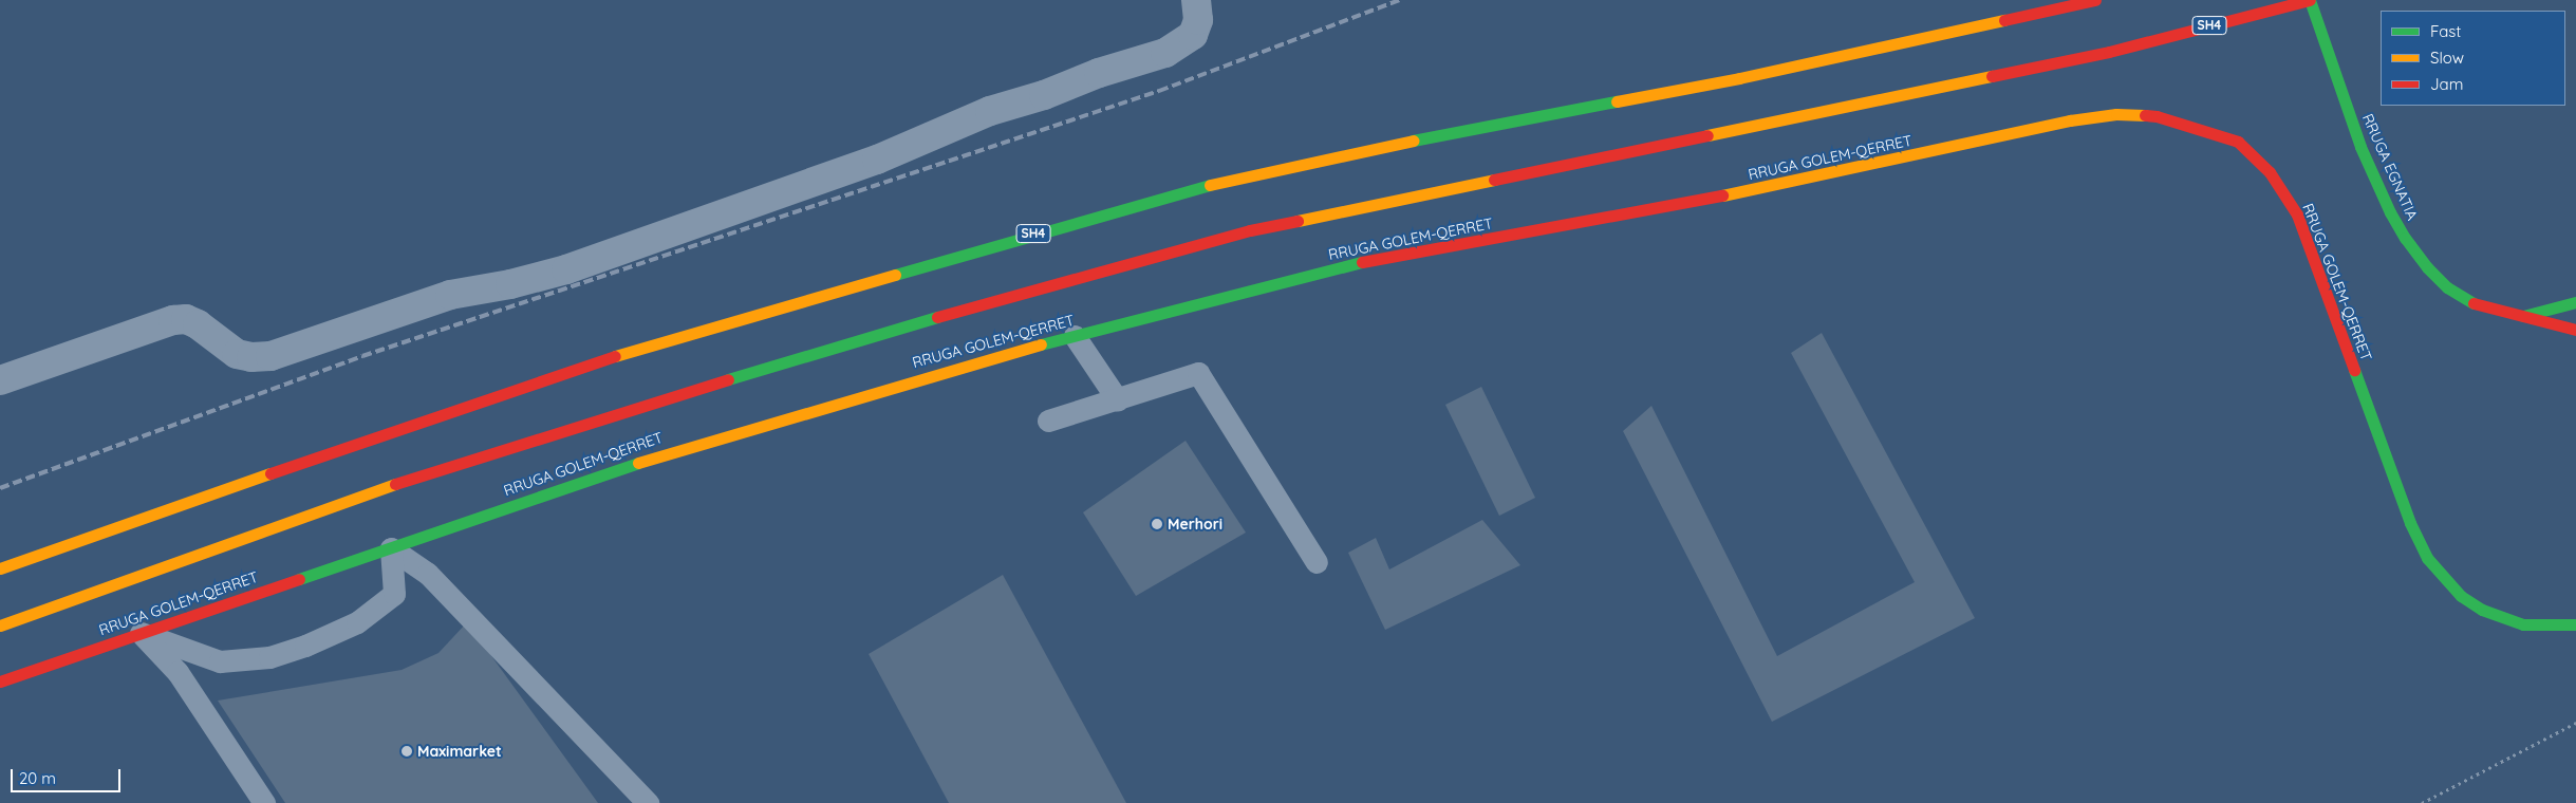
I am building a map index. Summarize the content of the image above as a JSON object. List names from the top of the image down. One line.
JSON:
{"streets":{"main road":["SH4","RRUGA GOLEM-QERRET","RRUGA EGNATIA"]},"crossings":[["SH4","RRUGA EGNATIA"]],"places":["Merhori","Maximarket"],"legend":["Fast","Slow","Jam"],"scale_bar":"20 m"}
